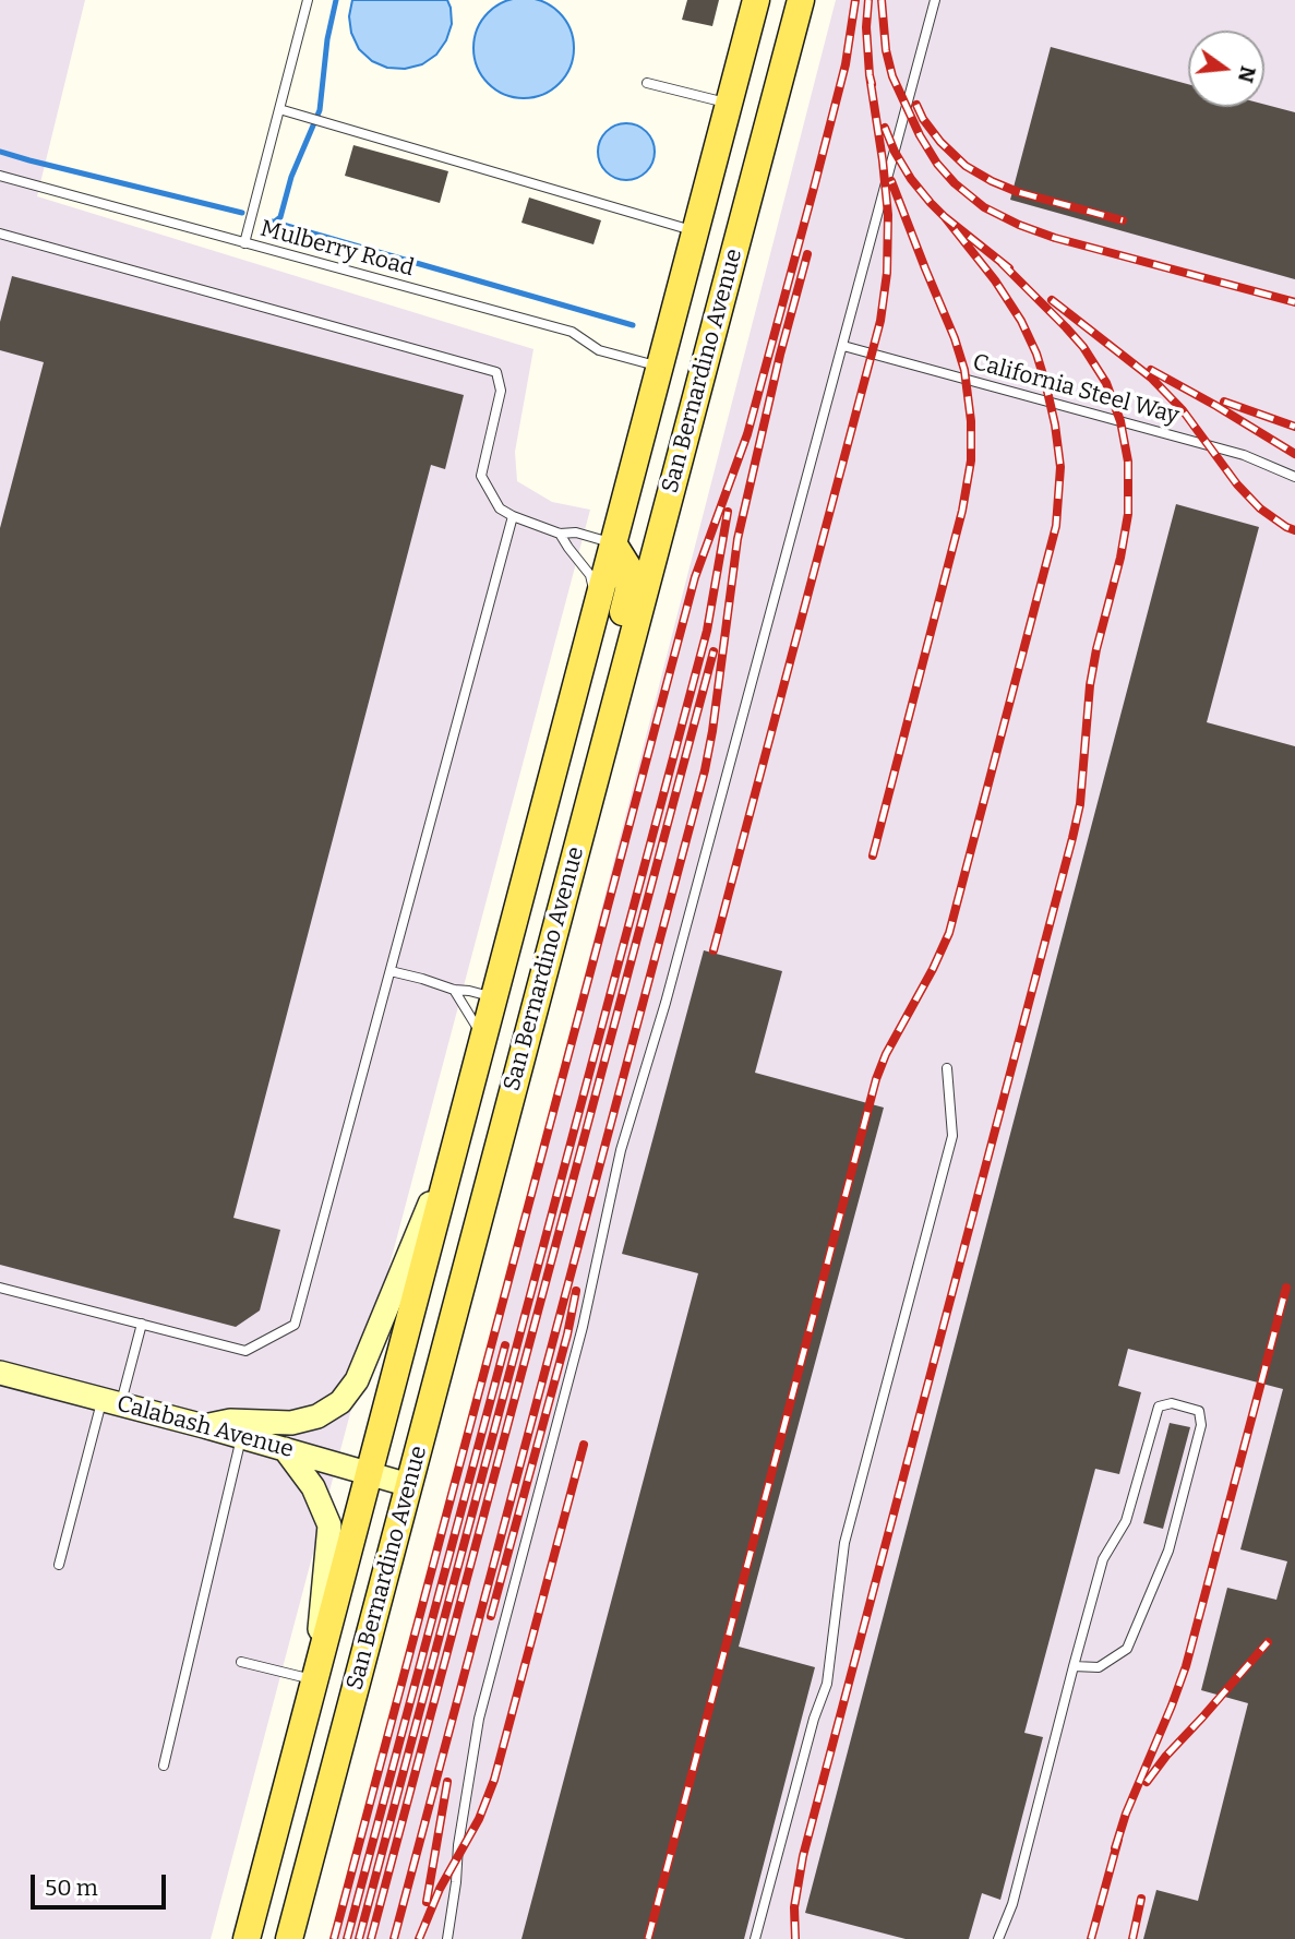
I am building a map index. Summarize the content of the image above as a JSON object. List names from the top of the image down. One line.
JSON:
{"streets":{"main road":["San Bernardino Avenue"],"street":["Calabash Avenue"],"lane":["Mulberry Road","California Steel Way"]},"crossings":[["Mulberry Road","San Bernardino Avenue"],["San Bernardino Avenue","Calabash Avenue"]],"scale_bar":"50 m","north":"right"}
